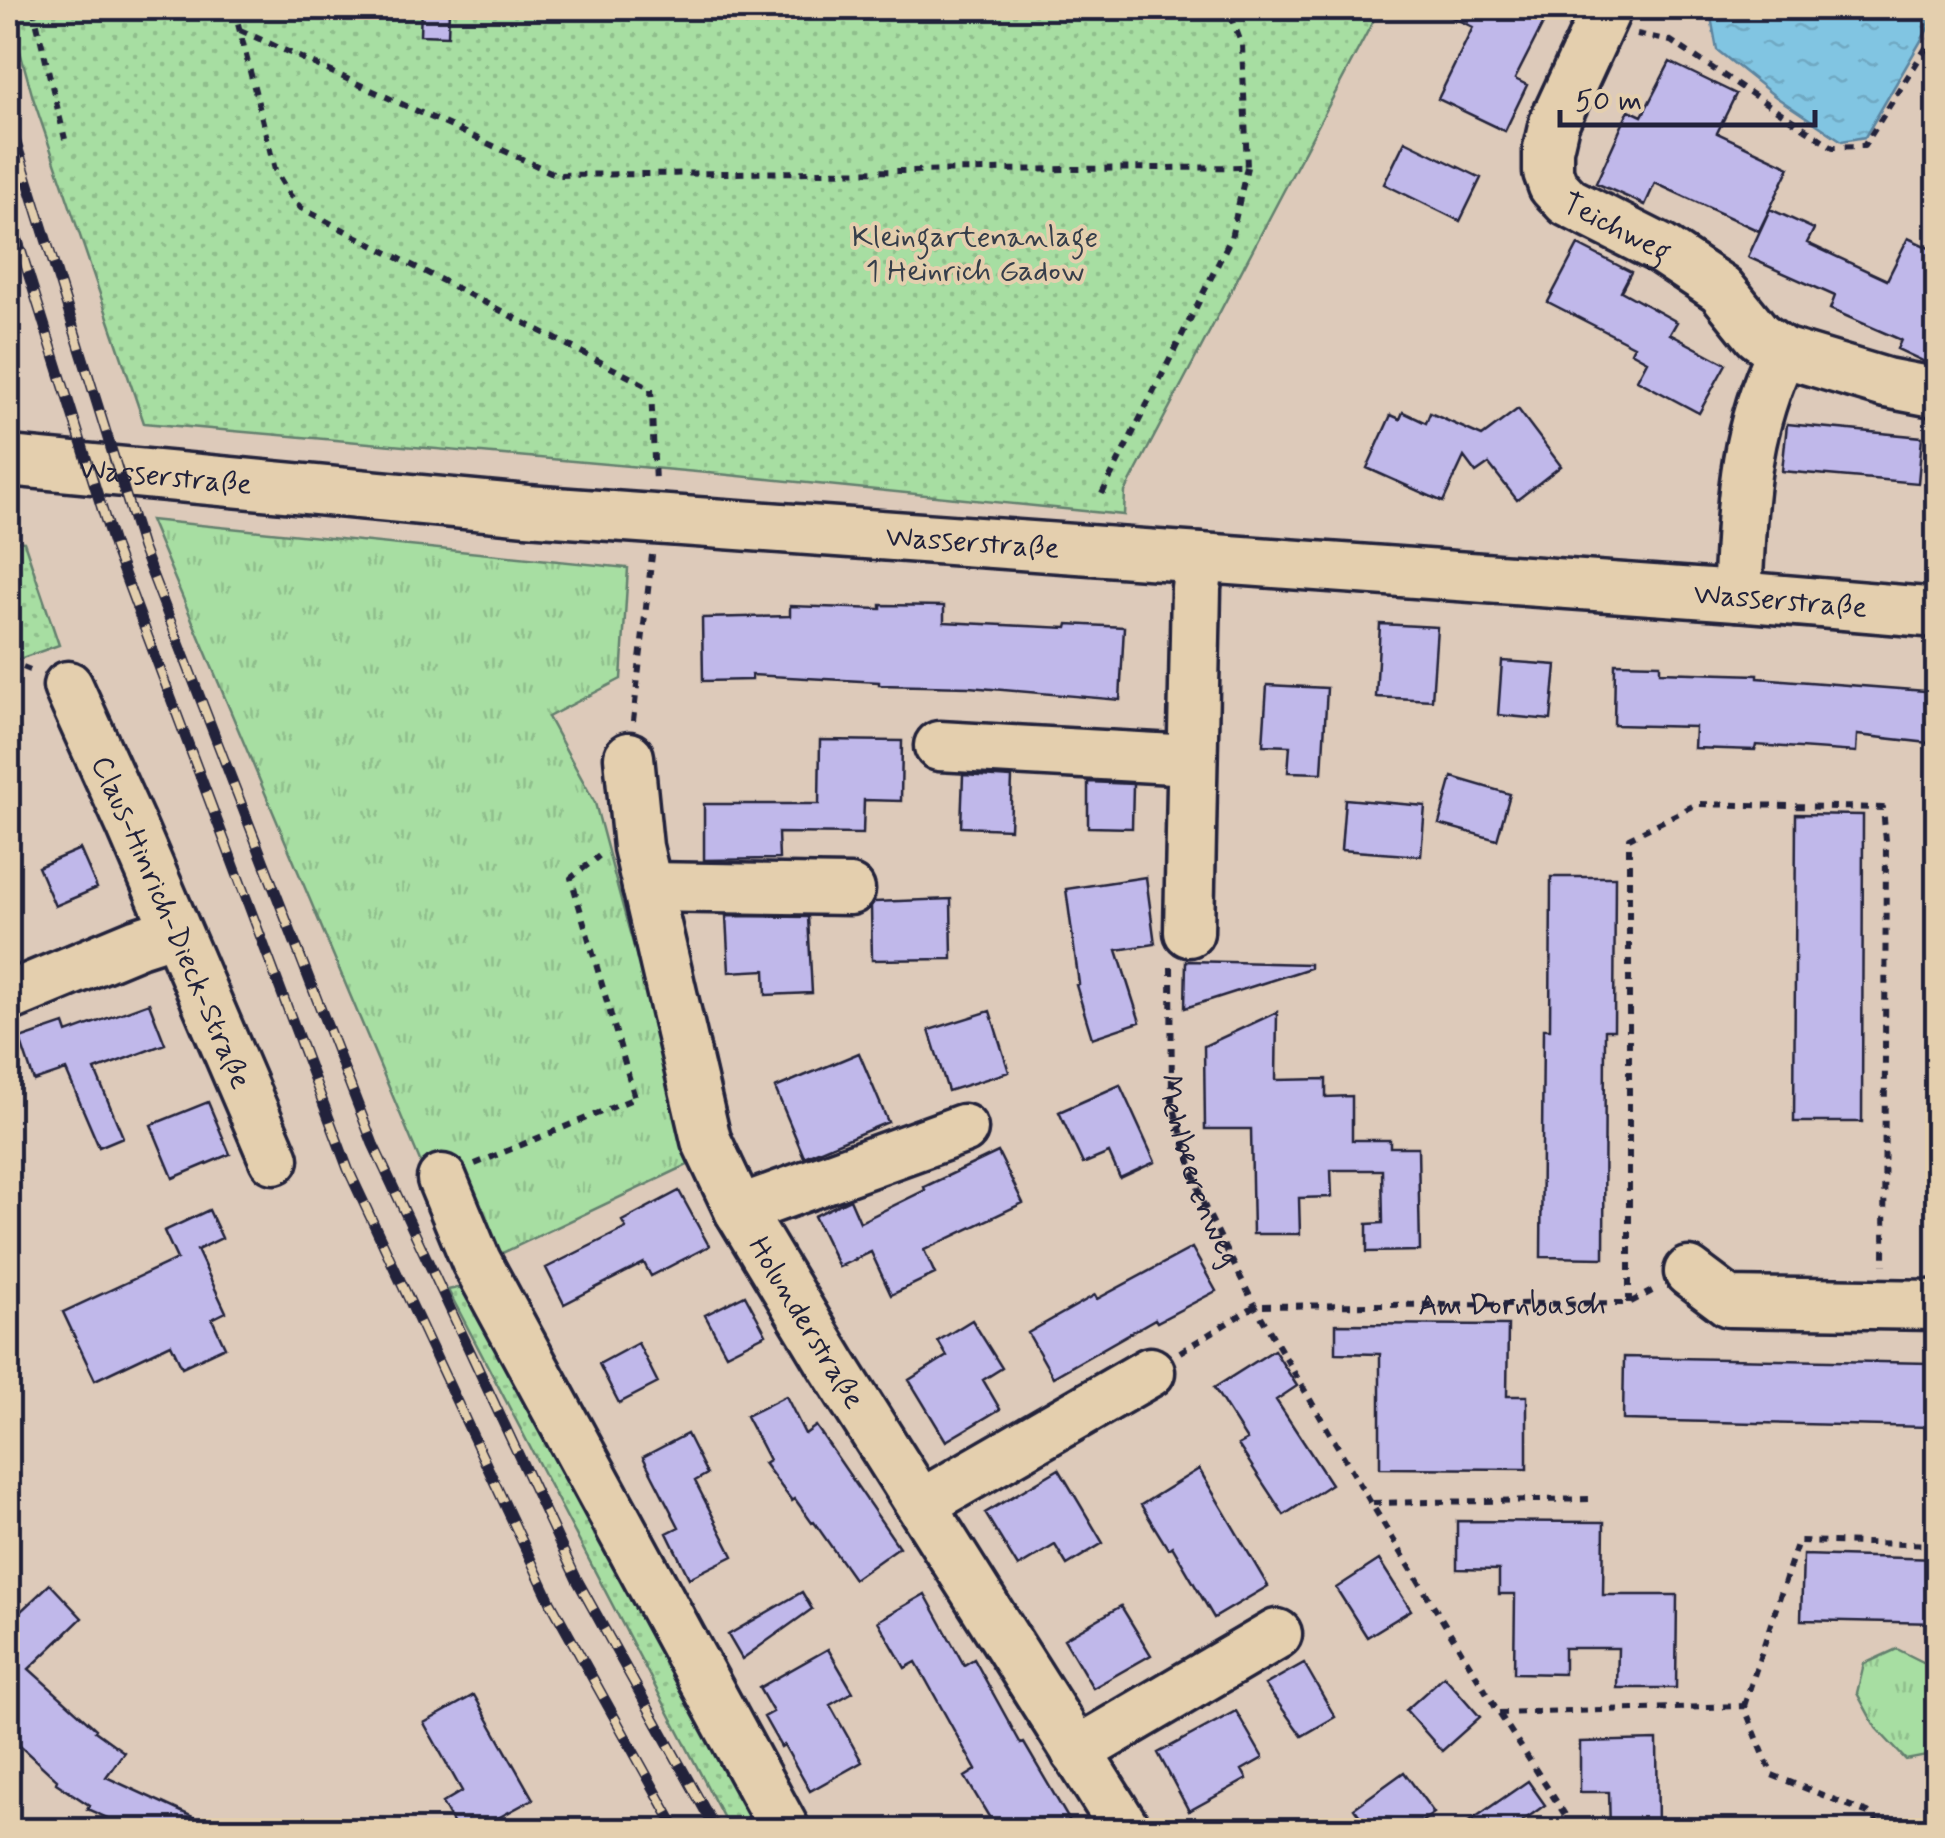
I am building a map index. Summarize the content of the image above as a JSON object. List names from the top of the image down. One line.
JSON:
{"streets":{"street":["Teichweg","Wasserstraße","Claus-Hinrich-Dieck-Straße","Holunderstraße"],"path":["Mehlbeerenweg","Am Dornbusch"]},"crossings":[["Mehlbeerenweg","Am Dornbusch"]],"parks":["Kleingartenanlage 1 Heinrich Gadow"],"scale_bar":"50 m"}
